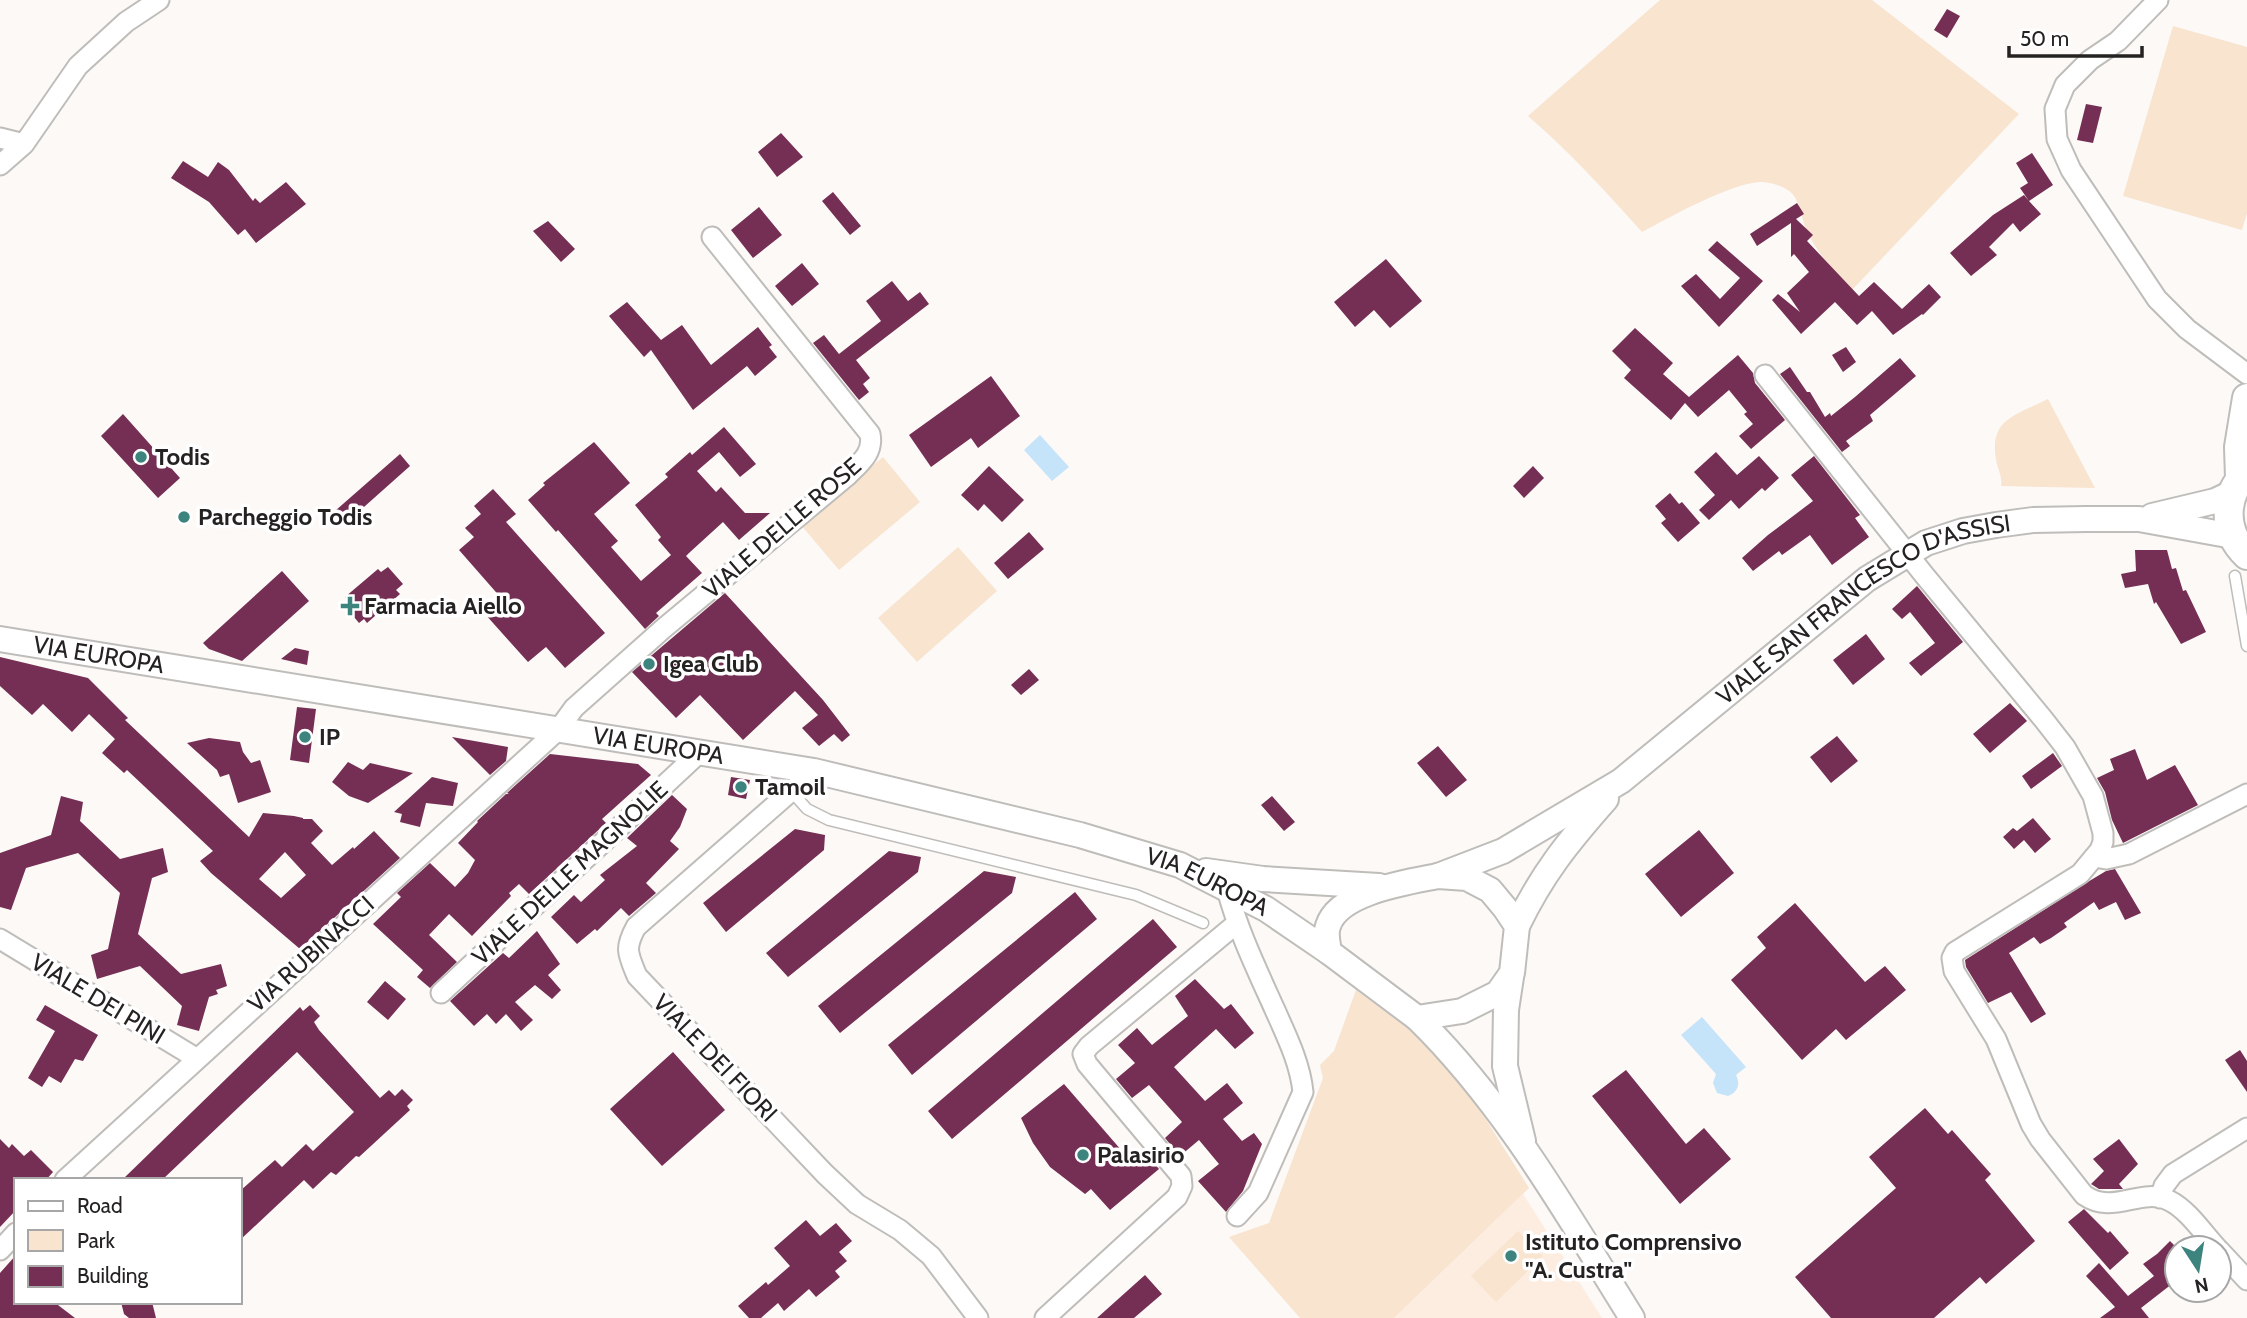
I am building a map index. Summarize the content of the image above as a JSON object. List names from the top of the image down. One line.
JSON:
{"streets":{"street":["VIALE DELLE ROSE","VIALE SAN FRANCESCO D'ASSISI","VIA EUROPA","VIALE DELLE MAGNOLIE","VIA RUBINACCI","VIALE DEI PINI","VIALE DEI FIORI"]},"crossings":[["VIALE DELLE ROSE","VIA EUROPA"],["VIALE DELLE ROSE","VIA RUBINACCI"],["VIALE SAN FRANCESCO D'ASSISI","VIA EUROPA"],["VIA EUROPA","VIALE DELLE MAGNOLIE"],["VIA EUROPA","VIA RUBINACCI"],["VIA EUROPA","VIALE DEI FIORI"],["VIA RUBINACCI","VIALE DEI PINI"]],"places":{"other":["Todis","Parcheggio Todis","Igea Club","IP","Tamoil","Palasirio","Istituto Comprensivo \"A. Custra\""],"health":["Farmacia Aiello"]},"legend":["Road","Park","Building"],"scale_bar":"50 m","north":"bottom"}
